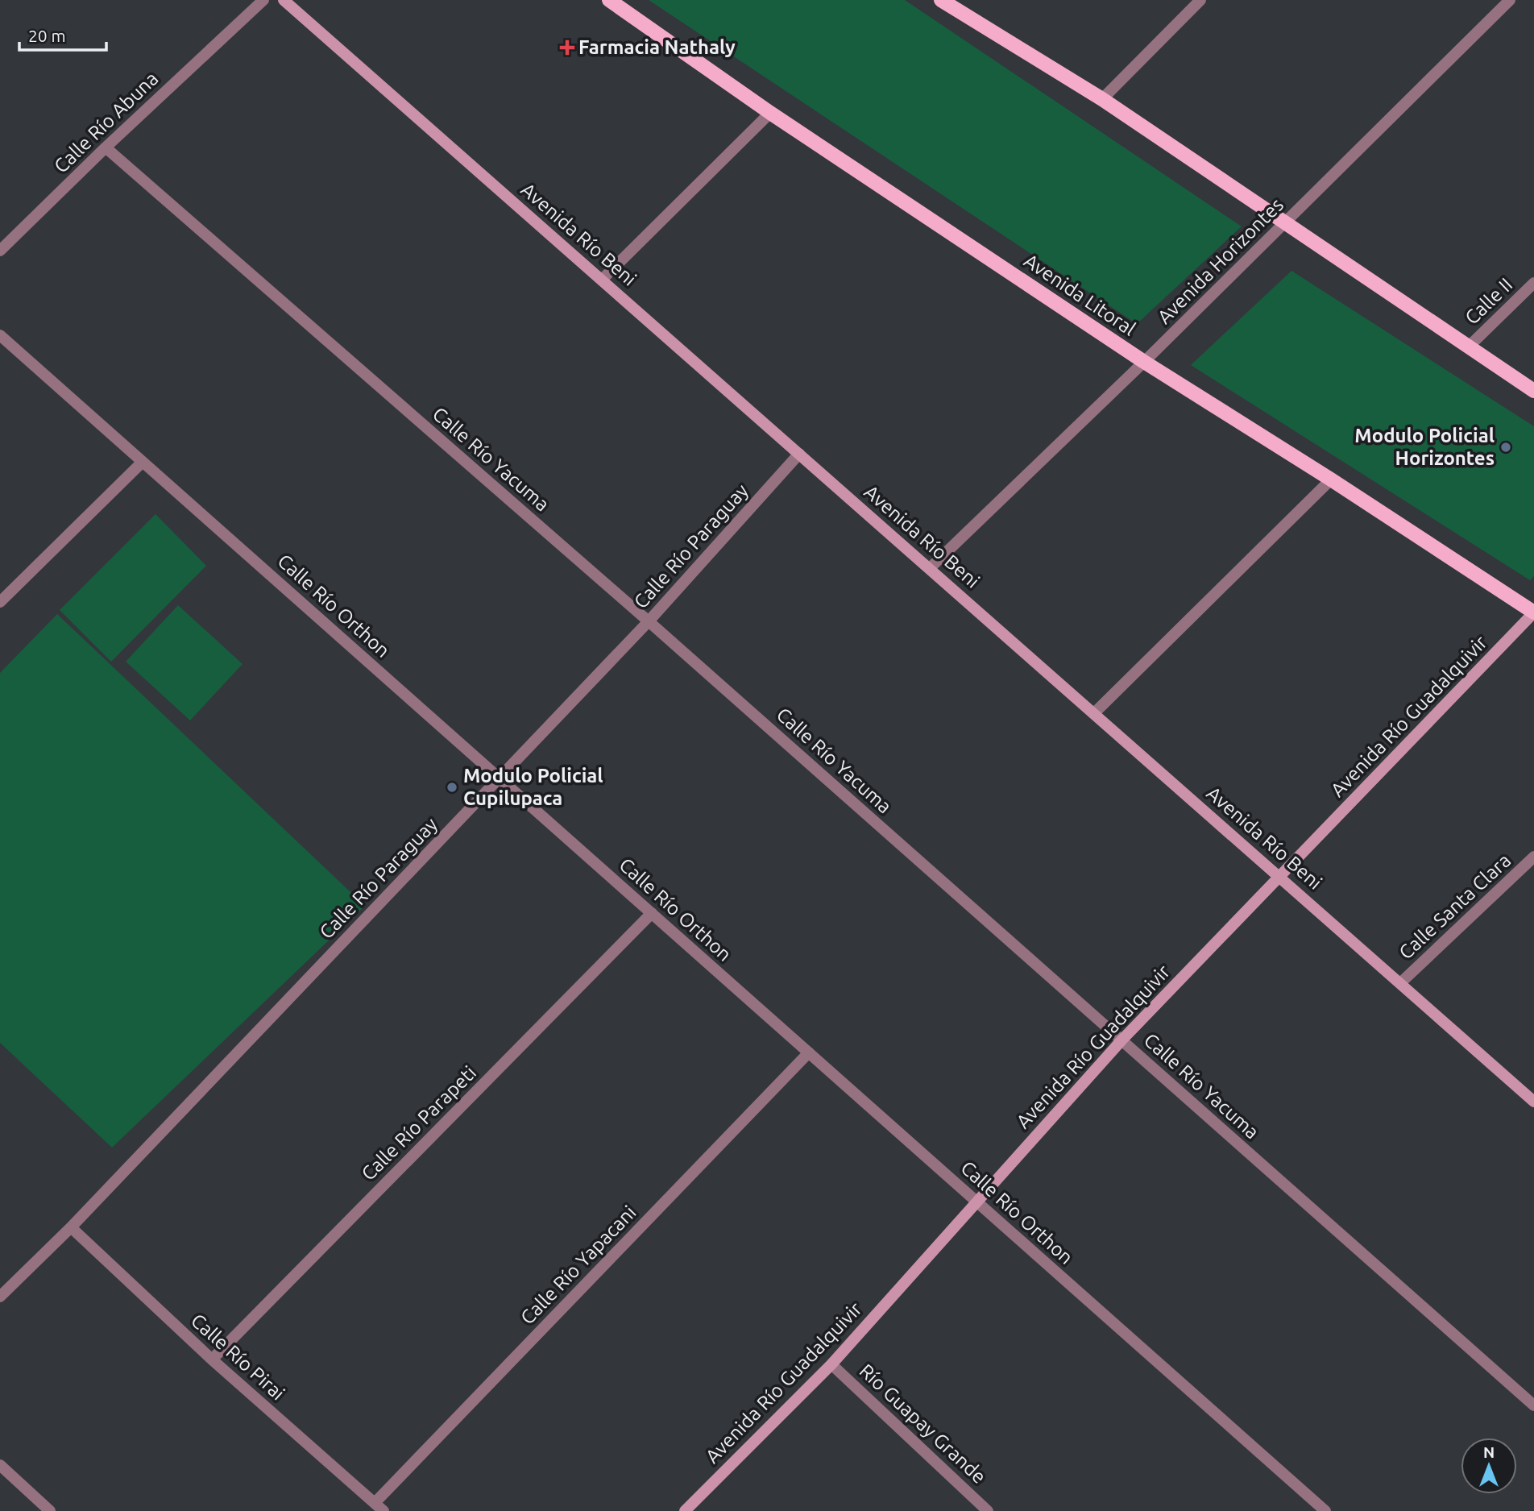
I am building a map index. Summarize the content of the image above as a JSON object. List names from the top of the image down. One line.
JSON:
{"streets":{"main road":["Avenida Litoral"],"street":["Calle Río Abuna","Avenida Río Beni","Avenida Horizontes","Calle II","Calle Río Yacuma","Calle Río Paraguay","Calle Río Orthon","Avenida Río Guadalquivir","Calle Santa Clara","Calle Río Parapeti","Calle Río Yapacani","Calle Río Pirai","Río Guapay Grande"]},"crossings":[["Calle Río Abuna","Calle Río Yacuma"],["Avenida Río Beni","Avenida Horizontes"],["Avenida Río Beni","Calle Río Paraguay"],["Avenida Río Beni","Avenida Río Guadalquivir"],["Avenida Río Beni","Calle Santa Clara"],["Avenida Horizontes","Avenida Litoral"],["Avenida Litoral","Avenida Río Guadalquivir"],["Calle Río Yacuma","Calle Río Paraguay"],["Calle Río Yacuma","Avenida Río Guadalquivir"],["Calle Río Paraguay","Calle Río Orthon"],["Calle Río Paraguay","Calle Río Pirai"],["Calle Río Orthon","Avenida Río Guadalquivir"],["Calle Río Orthon","Calle Río Parapeti"],["Calle Río Orthon","Calle Río Yapacani"],["Avenida Río Guadalquivir","Río Guapay Grande"],["Calle Río Parapeti","Calle Río Pirai"],["Calle Río Yapacani","Calle Río Pirai"]],"places":{"health":["Farmacia Nathaly"],"other":["Modulo Policial Horizontes","Modulo Policial Cupilupaca"]},"scale_bar":"20 m","north":"top"}
